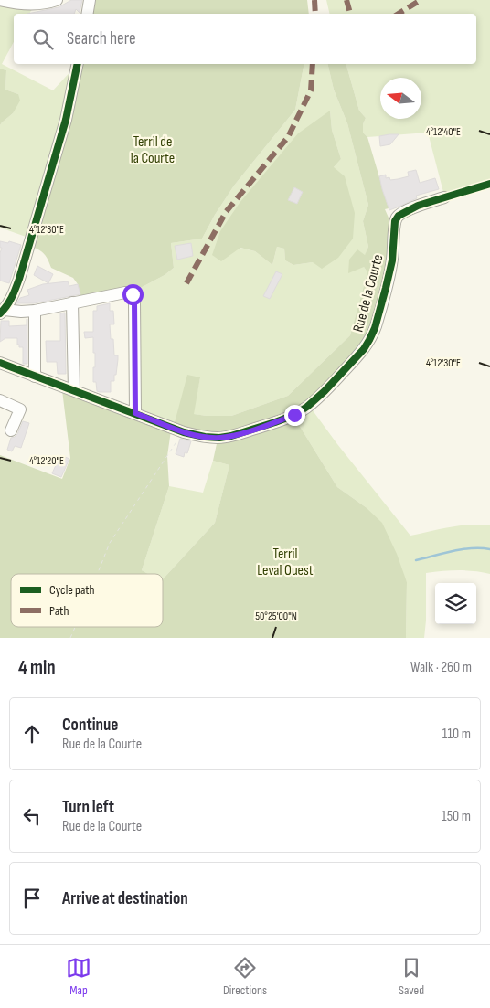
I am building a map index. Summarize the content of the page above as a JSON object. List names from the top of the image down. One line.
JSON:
{"streets":{"street":["Rue de la Courte"]},"parks":["Terril de la Courte","Terril Leval Ouest"],"legend":["Cycle path","Path"],"north":"left","page":{"search":"Search here","heading":["4 min","Walk · 260 m"],"list":[["Continue","Rue de la Courte","110 m"],["Turn left","Rue de la Courte","150 m"],"Arrive at destination"],"nav":["Map","Directions","Saved"]},"coordinates":["4°12'40\"E","4°12'30\"E","4°12'20\"E","50°25'00\"N"]}
